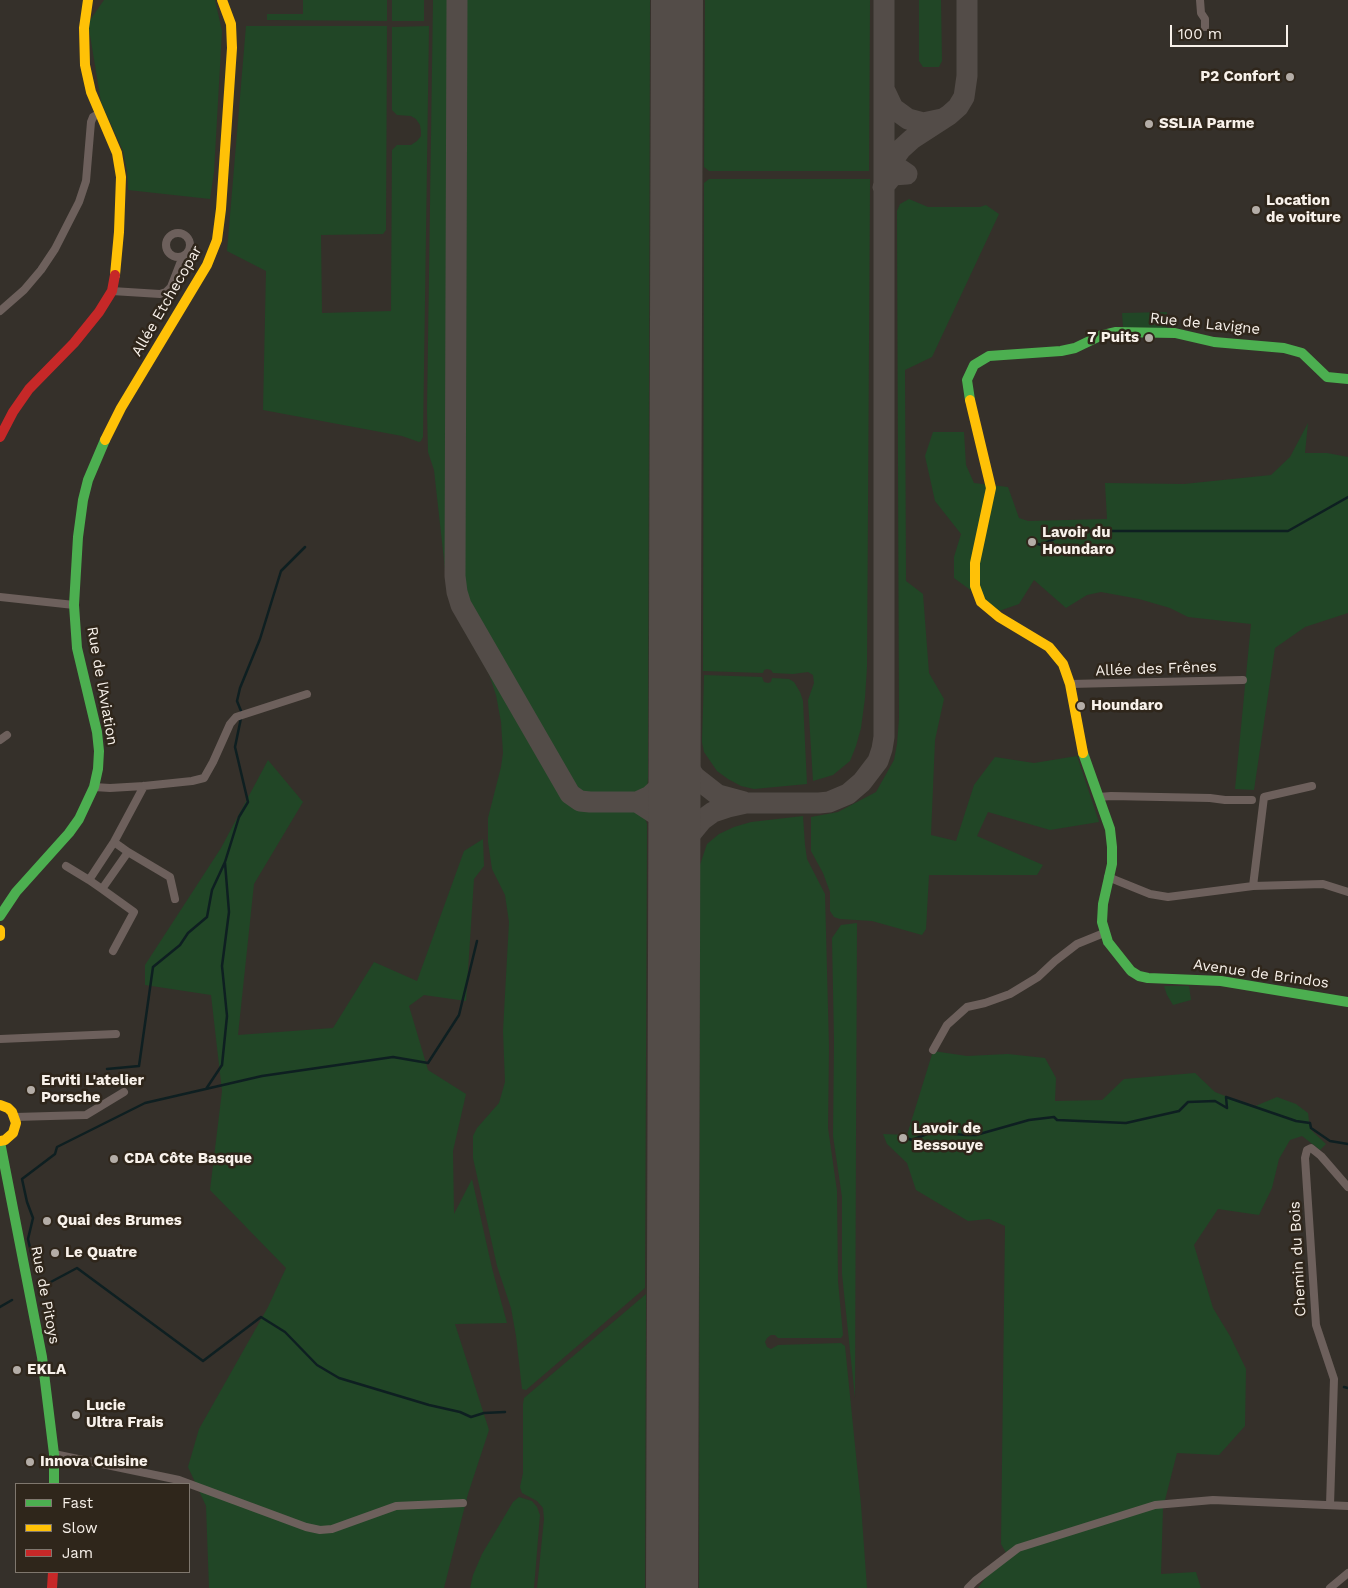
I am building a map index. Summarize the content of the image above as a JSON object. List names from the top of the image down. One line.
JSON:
{"streets":{"street":["Allée Etchecopar","Rue de Lavigne","Allée des Frênes","Rue de l'Aviation","Avenue de Brindos","Chemin du Bois","Rue de Pitoys"]},"crossings":[["Allée Etchecopar","Rue de l'Aviation"],["Rue de Lavigne","Allée des Frênes"]],"places":["P2 Confort","SSLIA Parme","Location de voiture","7 Puits","Lavoir du Houndaro","Houndaro","Erviti L'atelier Porsche","Lavoir de Bessouye","CDA Côte Basque","Quai des Brumes","Le Quatre","EKLA","Lucie Ultra Frais","Innova Cuisine"],"legend":["Fast","Slow","Jam"],"scale_bar":"100 m"}
